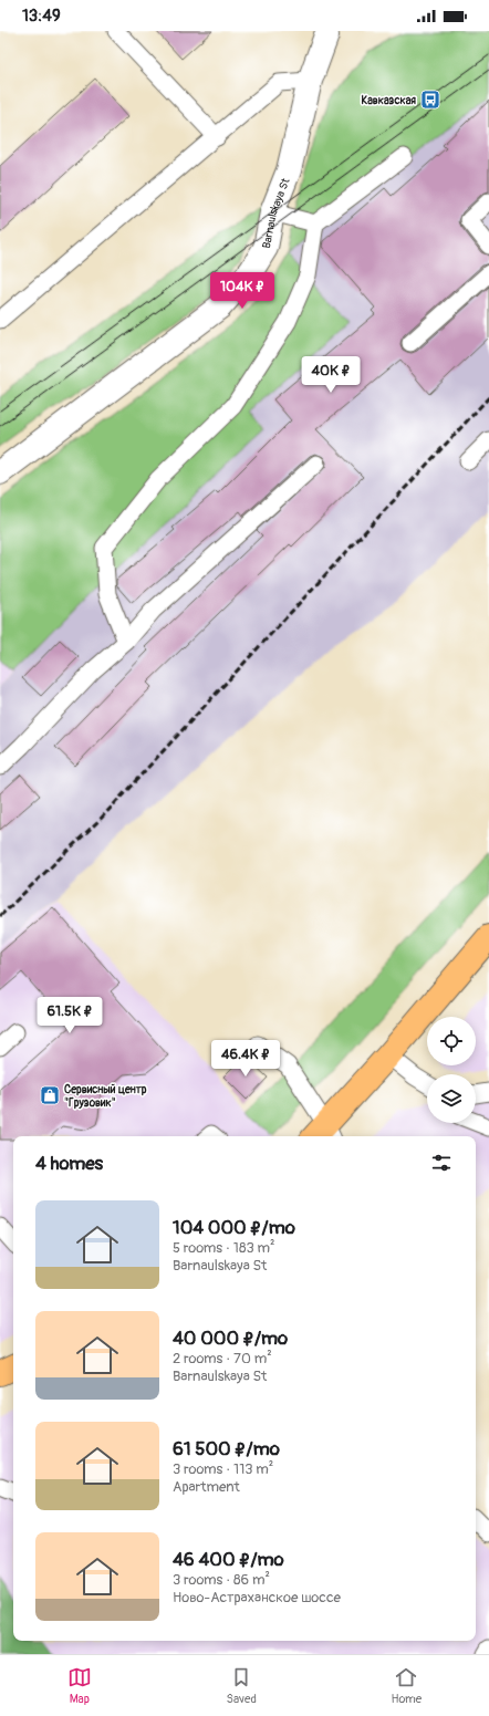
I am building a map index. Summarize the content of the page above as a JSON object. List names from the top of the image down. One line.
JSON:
{"streets":{"street":["Barnaulskaya St"]},"places":{"bus stop":["Кавказская"],"shop":["Сервисный центр \"Грузовик\""]},"page":{"status":"13:49","price":["104K ₽","40K ₽","61.5K ₽","46.4K ₽"],"heading":"4 homes","list":[{"name":"104 000 ₽/mo","note":"5 rooms · 183 m² · Barnaulskaya St"},{"name":"40 000 ₽/mo","note":"2 rooms · 70 m² · Barnaulskaya St"},{"name":"61 500 ₽/mo","note":"3 rooms · 113 m² · Apartment"},{"name":"46 400 ₽/mo","note":"3 rooms · 86 m² · Ново-Астраханское шоссе"}],"tabs":["Map","Saved","Home"]}}
